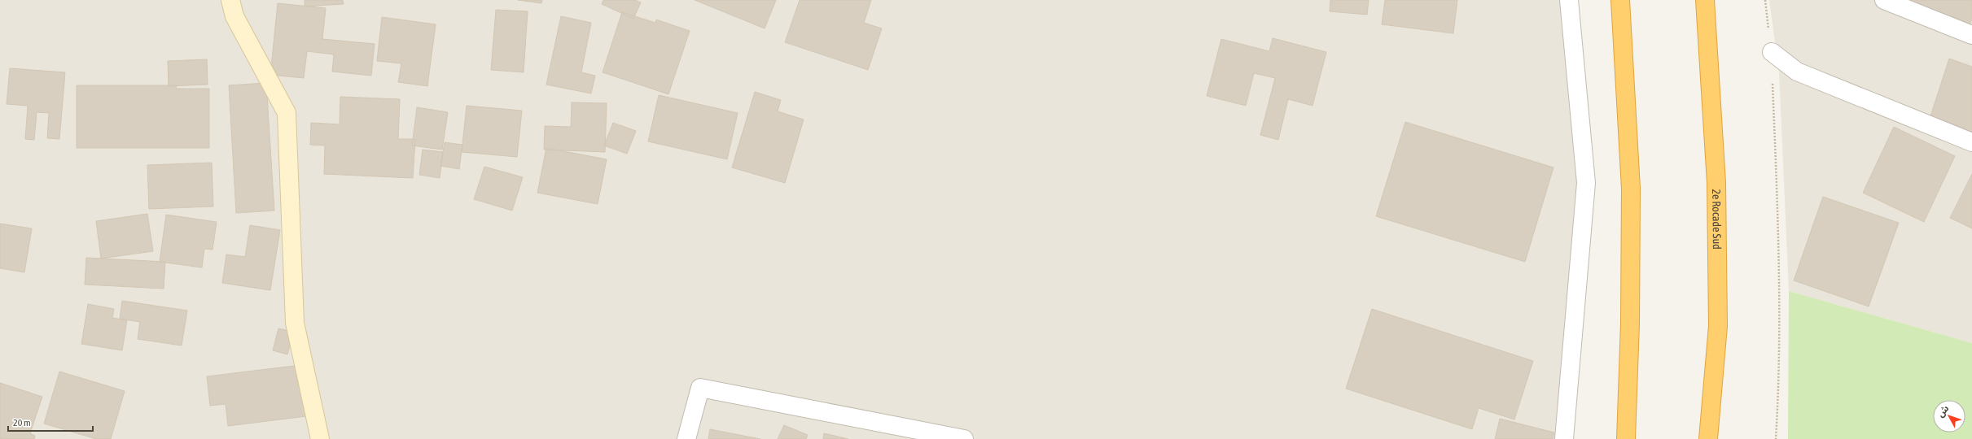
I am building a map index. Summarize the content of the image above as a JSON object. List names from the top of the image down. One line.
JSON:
{"streets":{"highway":["2e Rocade Sud"]},"scale_bar":"20 m","north":"top left"}
